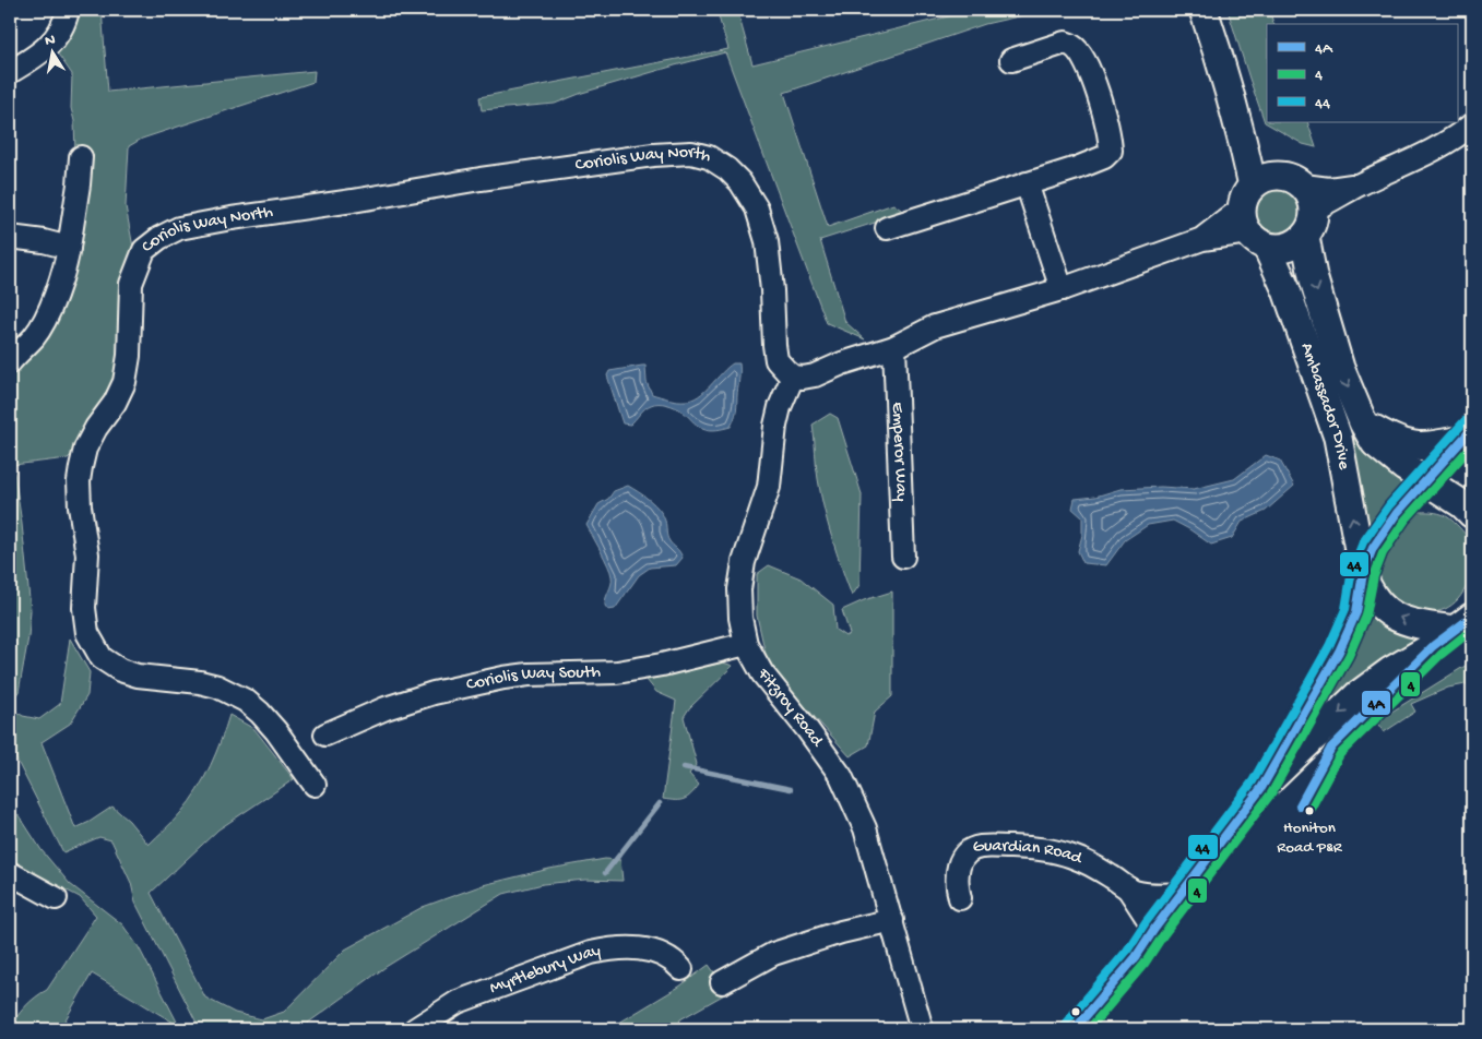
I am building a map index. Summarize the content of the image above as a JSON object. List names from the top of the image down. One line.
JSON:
{"streets":{"main road":["Ambassador Drive"],"street":["Coriolis Way North","Emperor Way","Coriolis Way South","Fitzroy Road","Guardian Road","Myrtlebury Way"]},"crossings":[["Coriolis Way North","Fitzroy Road"],["Coriolis Way South","Fitzroy Road"]],"places":["Honiton Road P&R"],"lines":["transit line 44","transit line 4A","transit line 4"],"legend":["4A","4","44"],"north":"top"}
